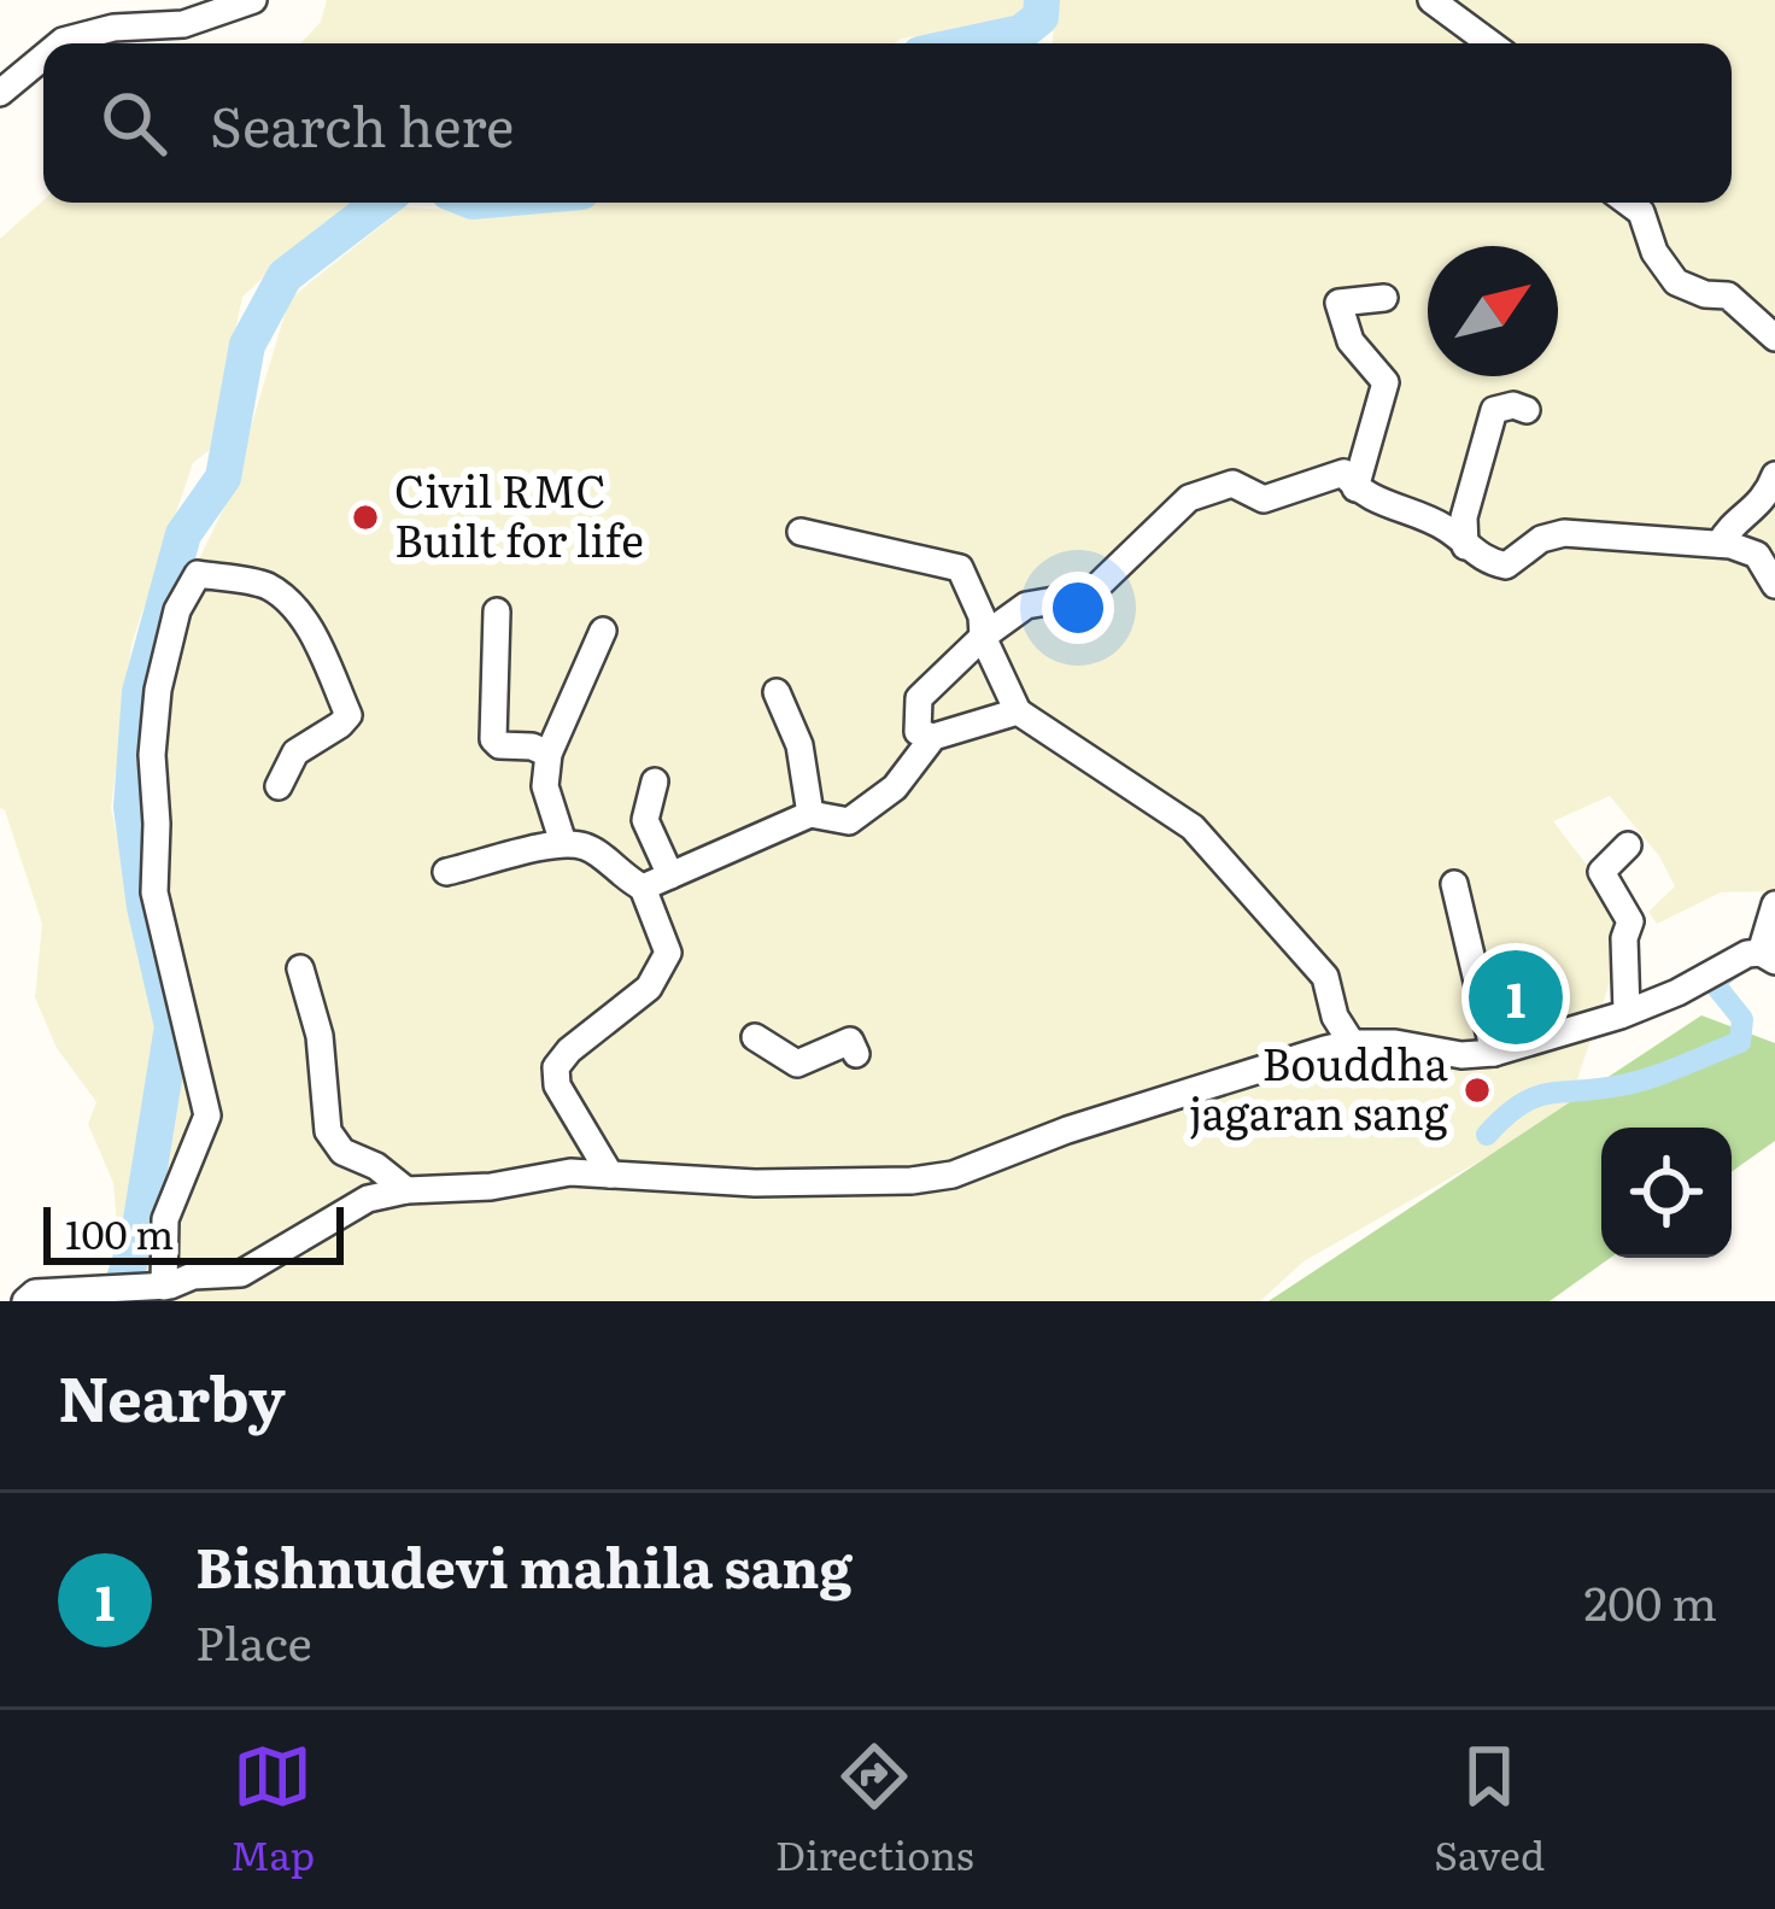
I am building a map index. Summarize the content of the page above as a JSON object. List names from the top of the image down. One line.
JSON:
{"places":["Civil RMC Built for life","Bouddha jagaran sang"],"scale_bar":"100 m","north":"top right","page":{"search":"Search here","pins":"1","scale":"100 m","heading":"Nearby","list":[{"mark":"1","name":"Bishnudevi mahila sang","note":"Place","value":"200 m"}],"nav":["Map","Directions","Saved"]}}
